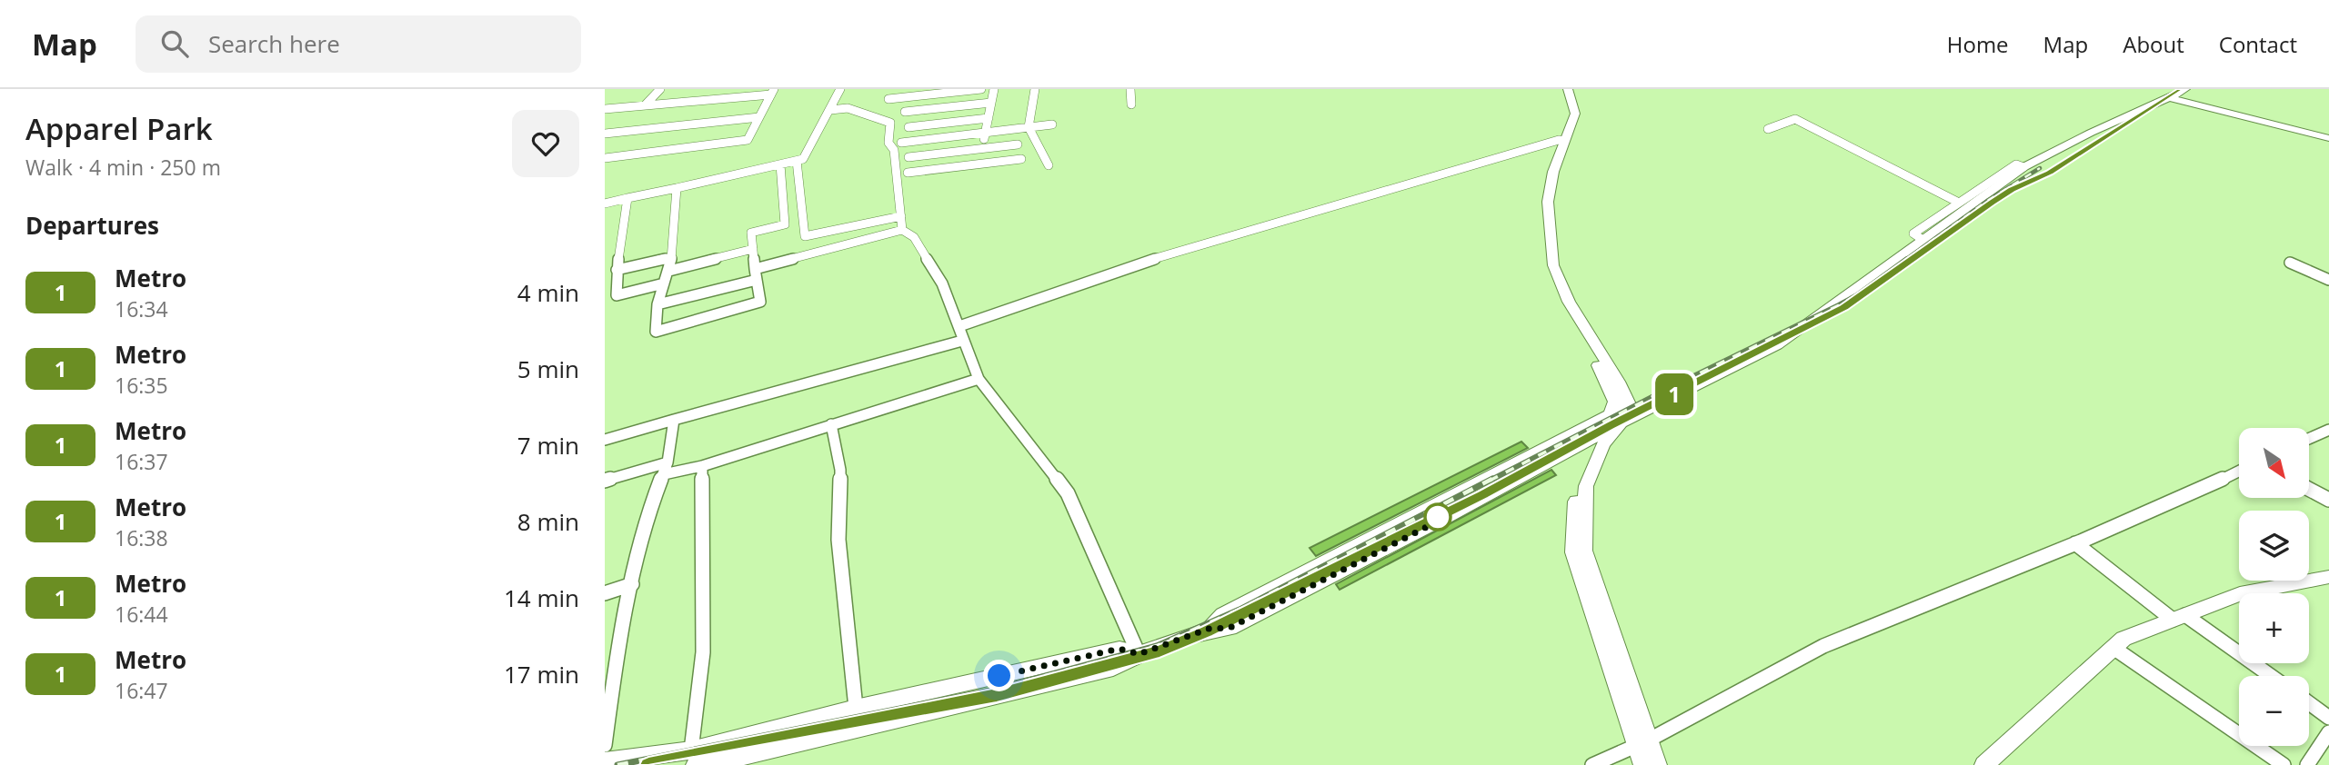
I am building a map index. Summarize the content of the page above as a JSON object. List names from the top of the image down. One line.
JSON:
{"lines":["metro line 1"],"north":"bottom right","page":{"header":"Map","search":"Search here","nav":["Home","Map","About","Contact"],"heading":[["Apparel Park","Walk · 4 min · 250 m"],"Departures"],"on_map":"1","list":[{"mark":"1","name":"Metro","note":"16:34","value":"4 min"},{"mark":"1","name":"Metro","note":"16:35","value":"5 min"},{"mark":"1","name":"Metro","note":"16:37","value":"7 min"},{"mark":"1","name":"Metro","note":"16:38","value":"8 min"},{"mark":"1","name":"Metro","note":"16:44","value":"14 min"},{"mark":"1","name":"Metro","note":"16:47","value":"17 min"}],"map_buttons":["+","−"]}}
